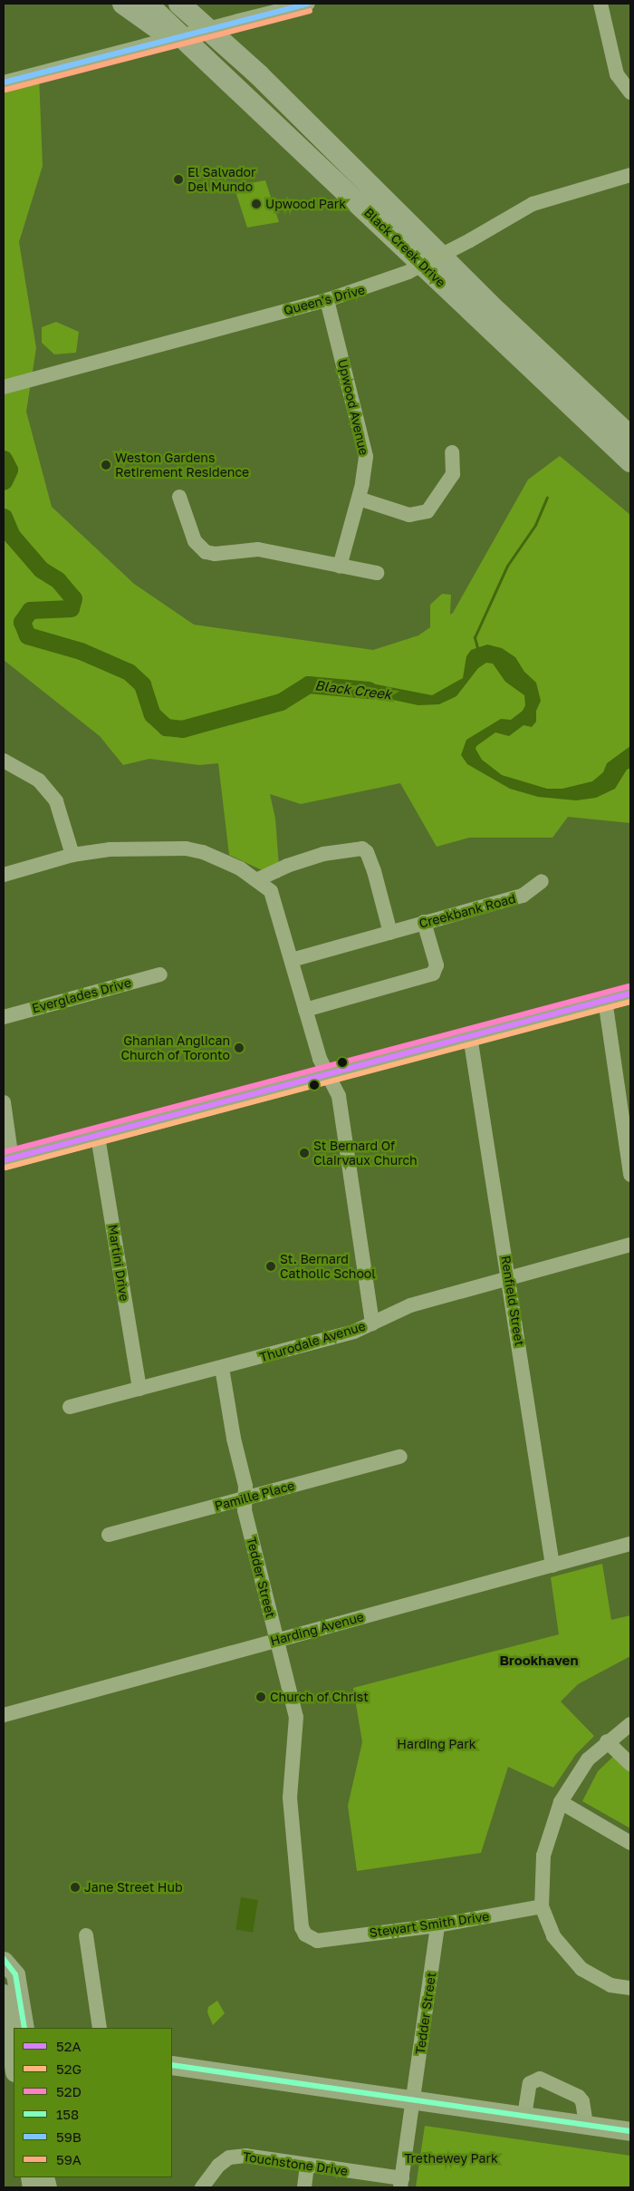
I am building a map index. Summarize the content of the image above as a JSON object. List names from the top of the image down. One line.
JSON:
{"streets":{"highway":["Black Creek Drive"],"street":["Queen's Drive","Upwood Avenue","Creekbank Road","Everglades Drive","Martini Drive","Renfield Street","Thurodale Avenue","Pamille Place","Tedder Street","Harding Avenue","Stewart Smith Drive","Touchstone Drive"]},"crossings":[["Queen's Drive","Upwood Avenue"],["Martini Drive","Thurodale Avenue"],["Renfield Street","Thurodale Avenue"],["Renfield Street","Harding Avenue"],["Thurodale Avenue","Tedder Street"],["Pamille Place","Tedder Street"],["Tedder Street","Harding Avenue"],["Tedder Street","Stewart Smith Drive"],["Tedder Street","Touchstone Drive"]],"districts":["Brookhaven"],"water":["Black Creek"],"parks":["Harding Park","Trethewey Park"],"places":["El Salvador Del Mundo","Upwood Park","Weston Gardens Retirement Residence","Ghanian Anglican Church of Toronto","St Bernard Of Clairvaux Church","St. Bernard Catholic School","Church of Christ","Jane Street Hub"],"lines":["transit line 59B","transit line 59A","transit line 52D","transit line 52A","transit line 52G","transit line 158"],"legend":["52A","52G","52D","158","59B","59A"]}
